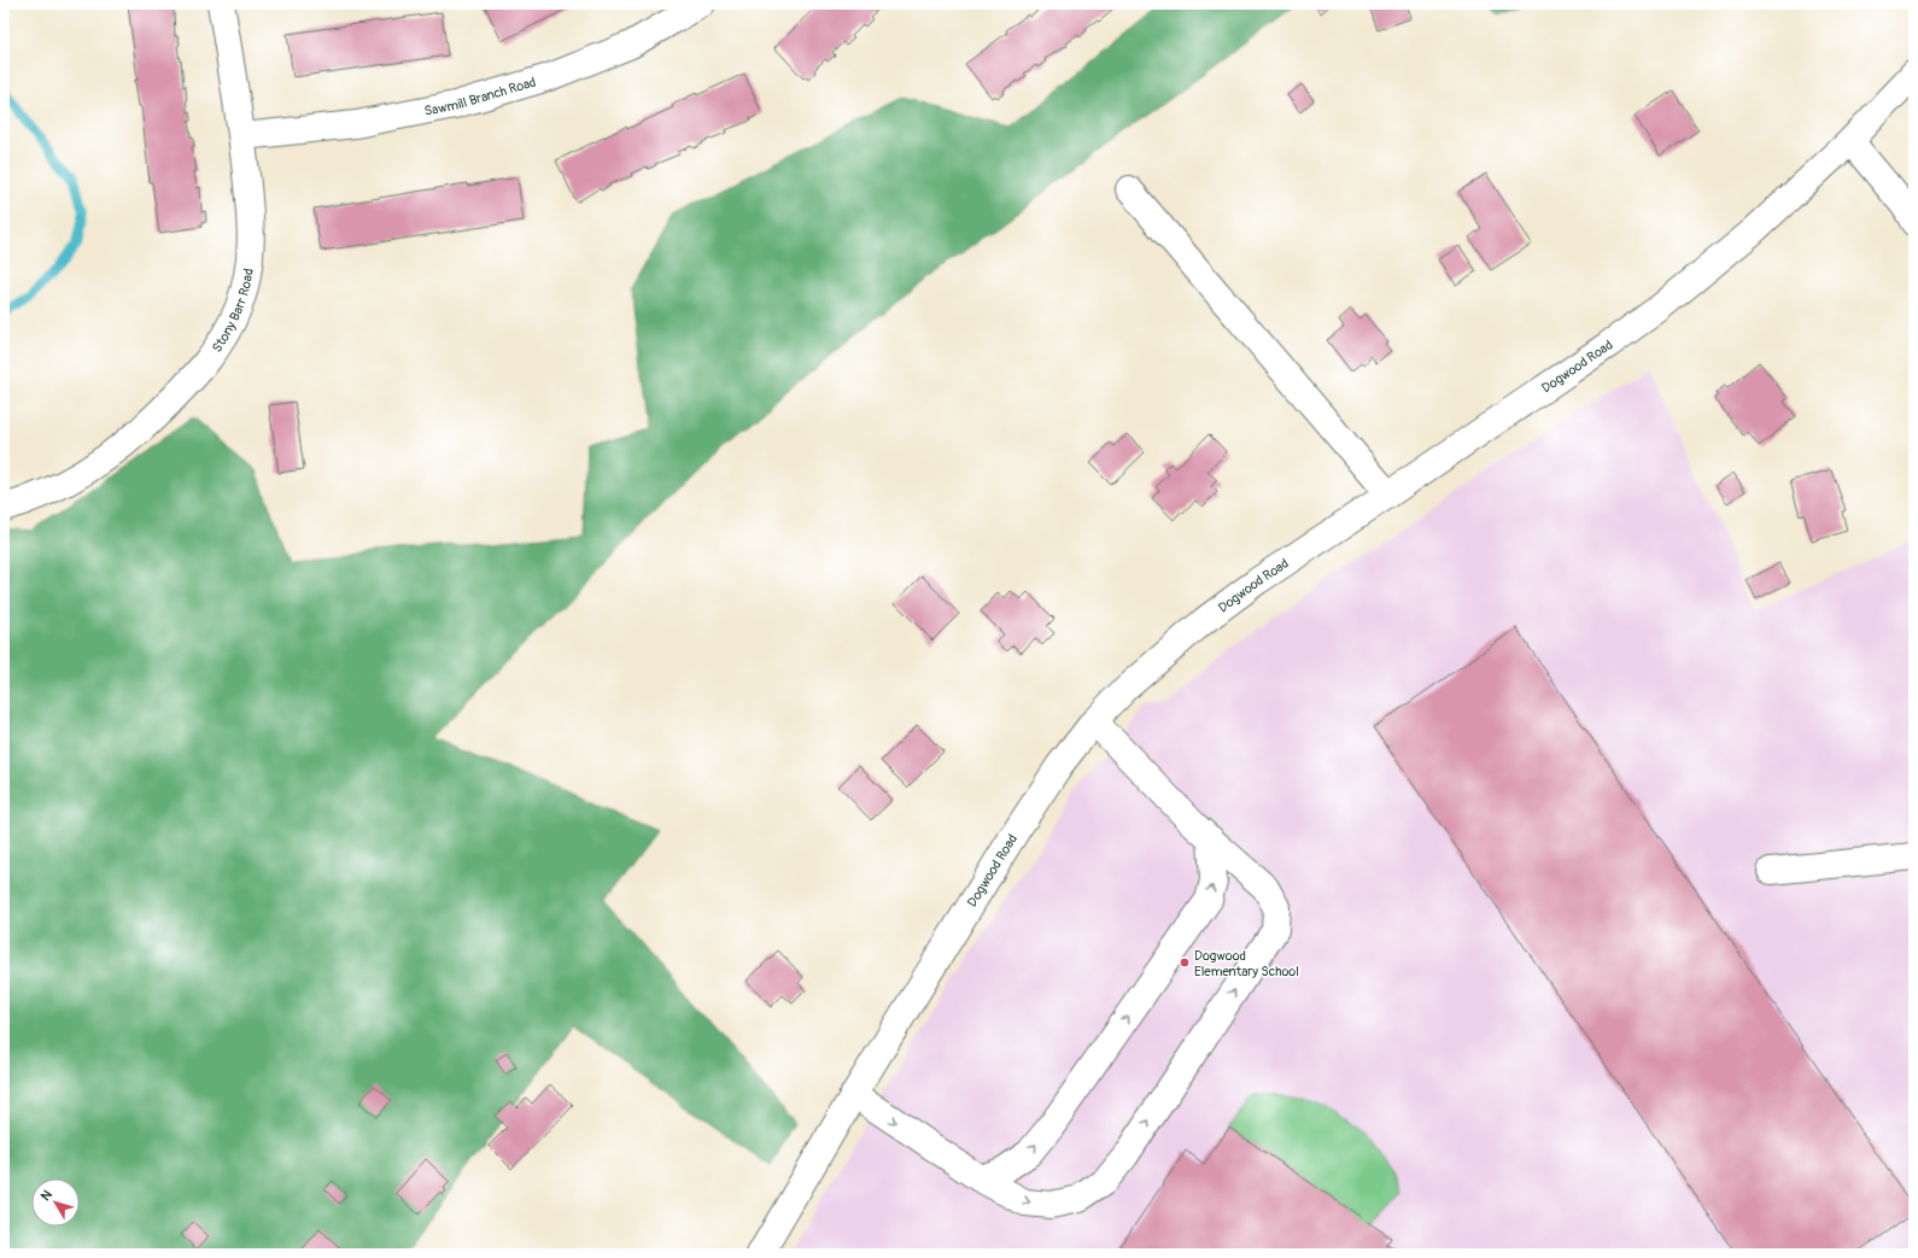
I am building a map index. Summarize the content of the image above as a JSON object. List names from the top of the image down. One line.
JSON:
{"streets":{"street":["Sawmill Branch Road","Stony Barr Road","Dogwood Road"]},"crossings":[["Sawmill Branch Road","Stony Barr Road"]],"places":["Dogwood Elementary School"],"north":"top left"}
